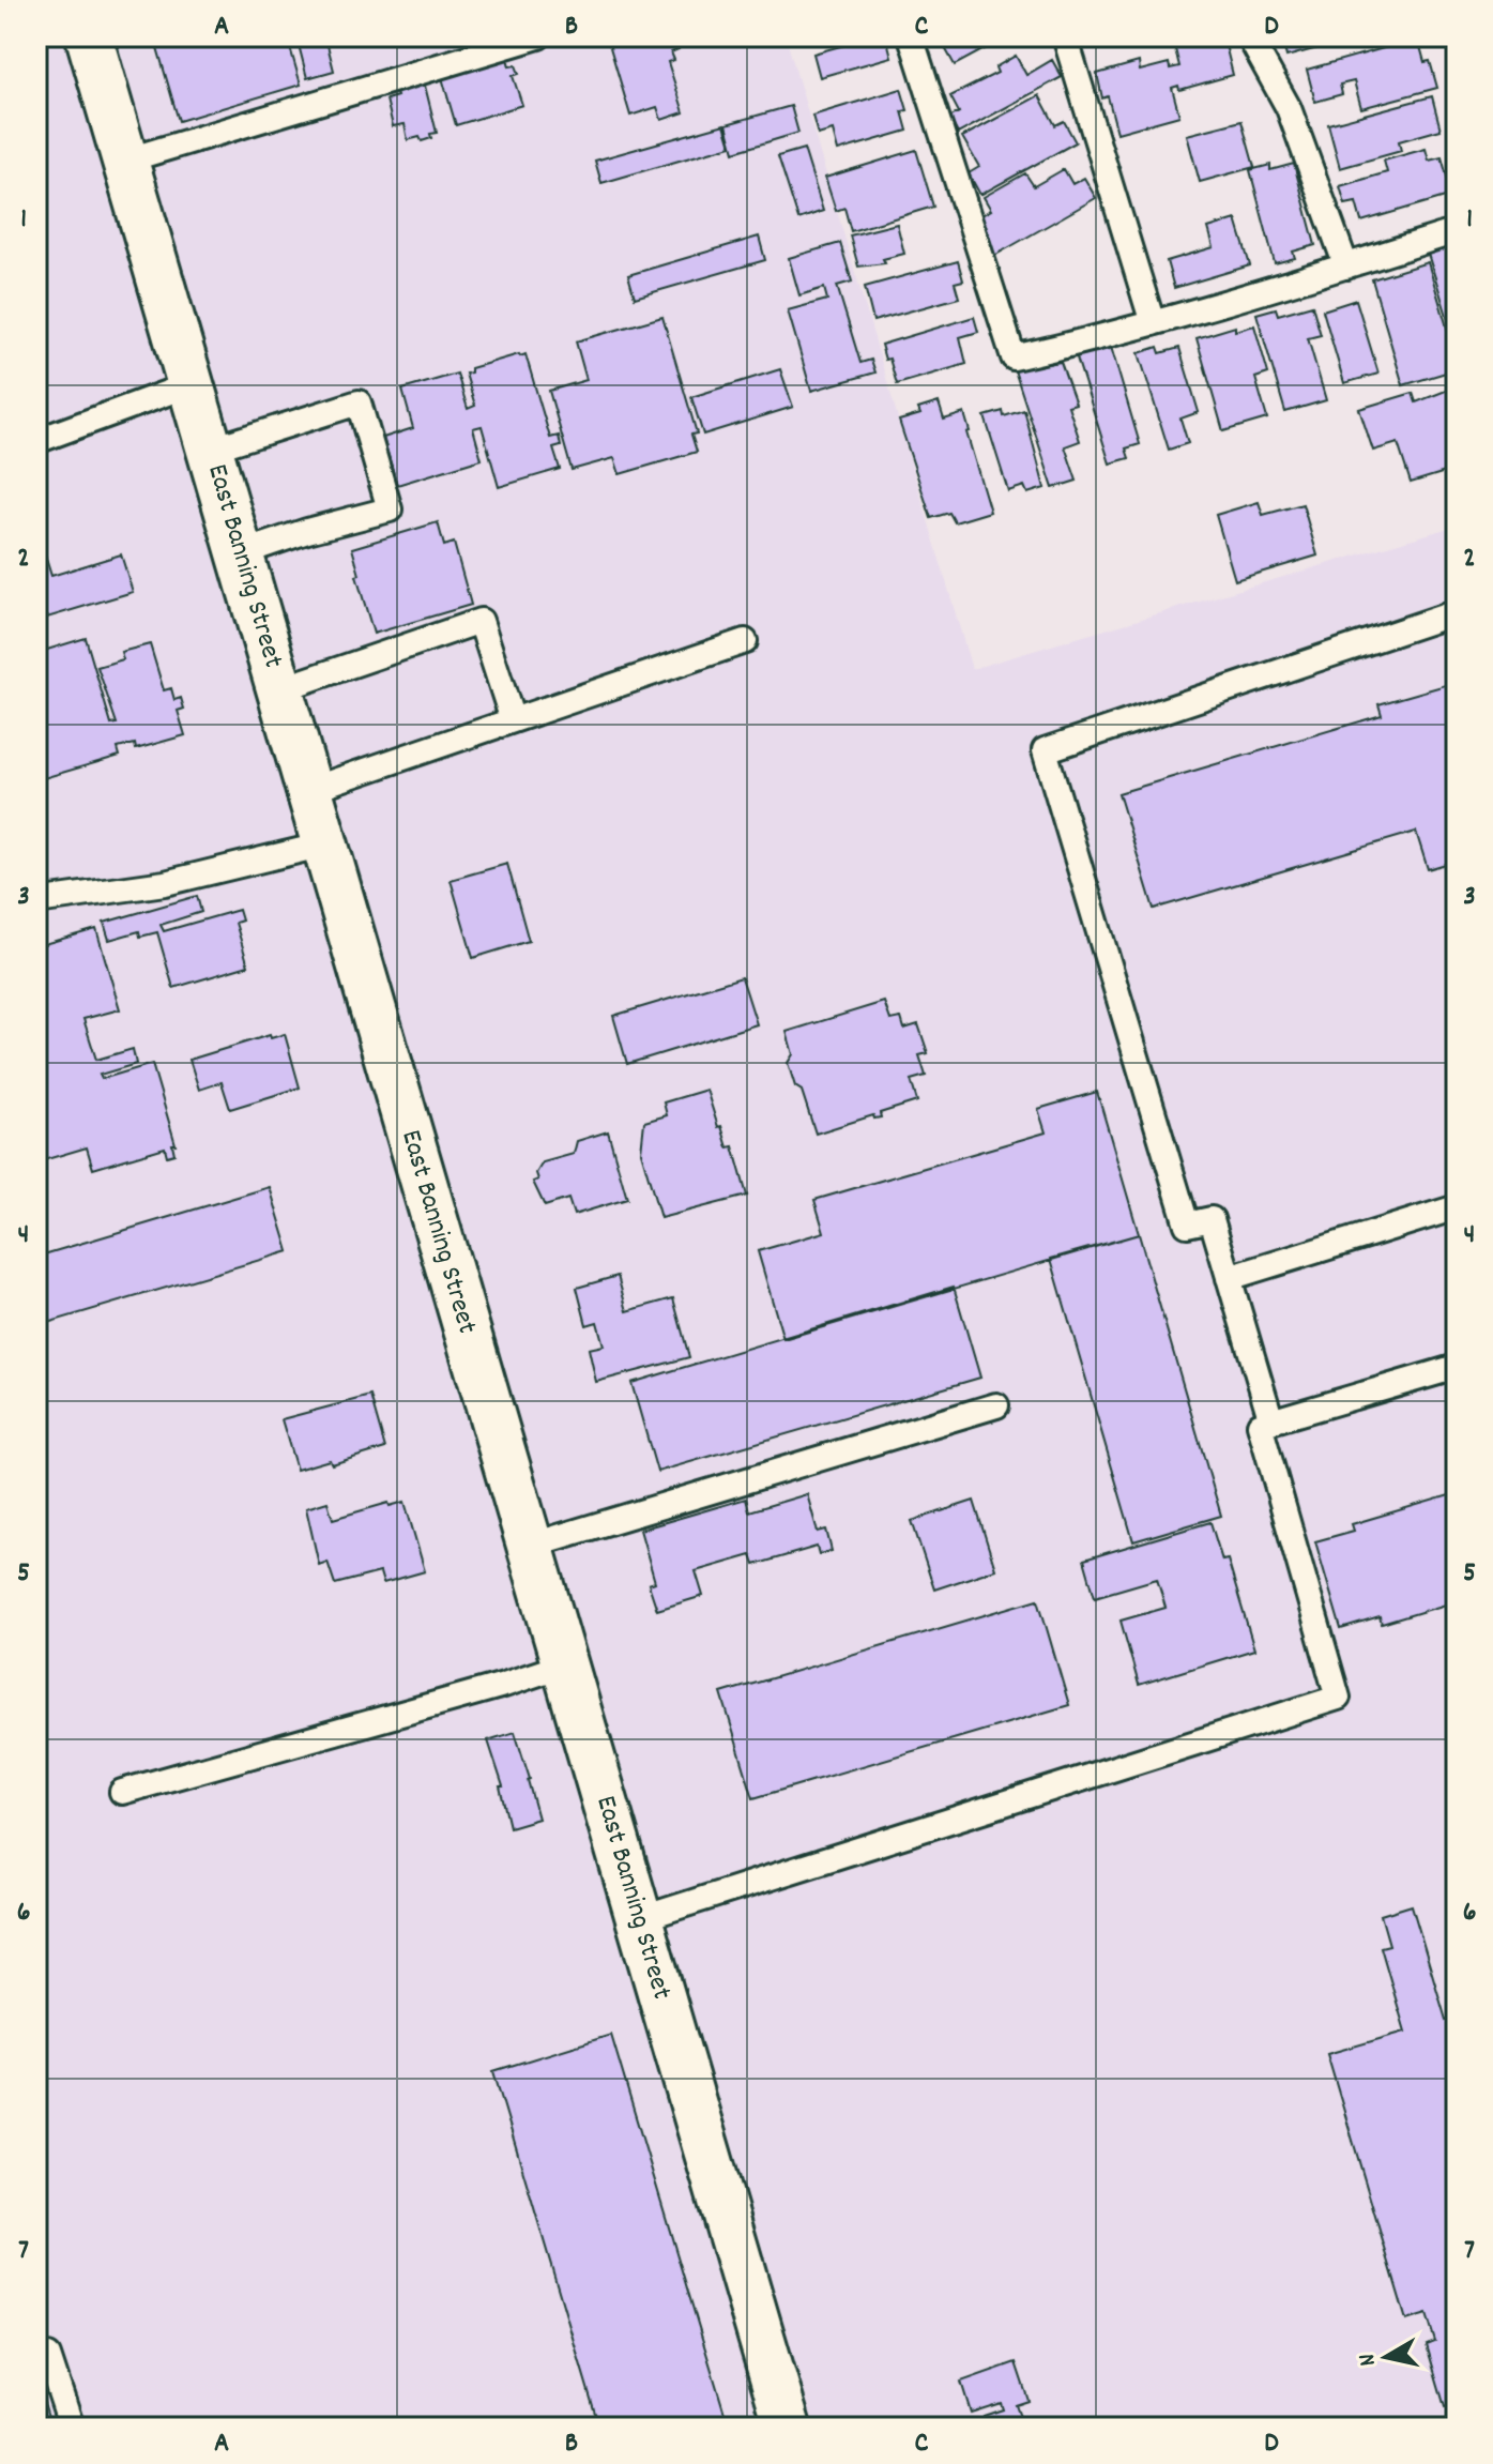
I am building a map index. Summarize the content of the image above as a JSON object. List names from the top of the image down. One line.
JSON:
{"streets":{"street":["East Banning Street"]},"north":"left","grid":{"columns":["A","B","C","D"],"rows":["1","2","3","4","5","6","7"]}}
